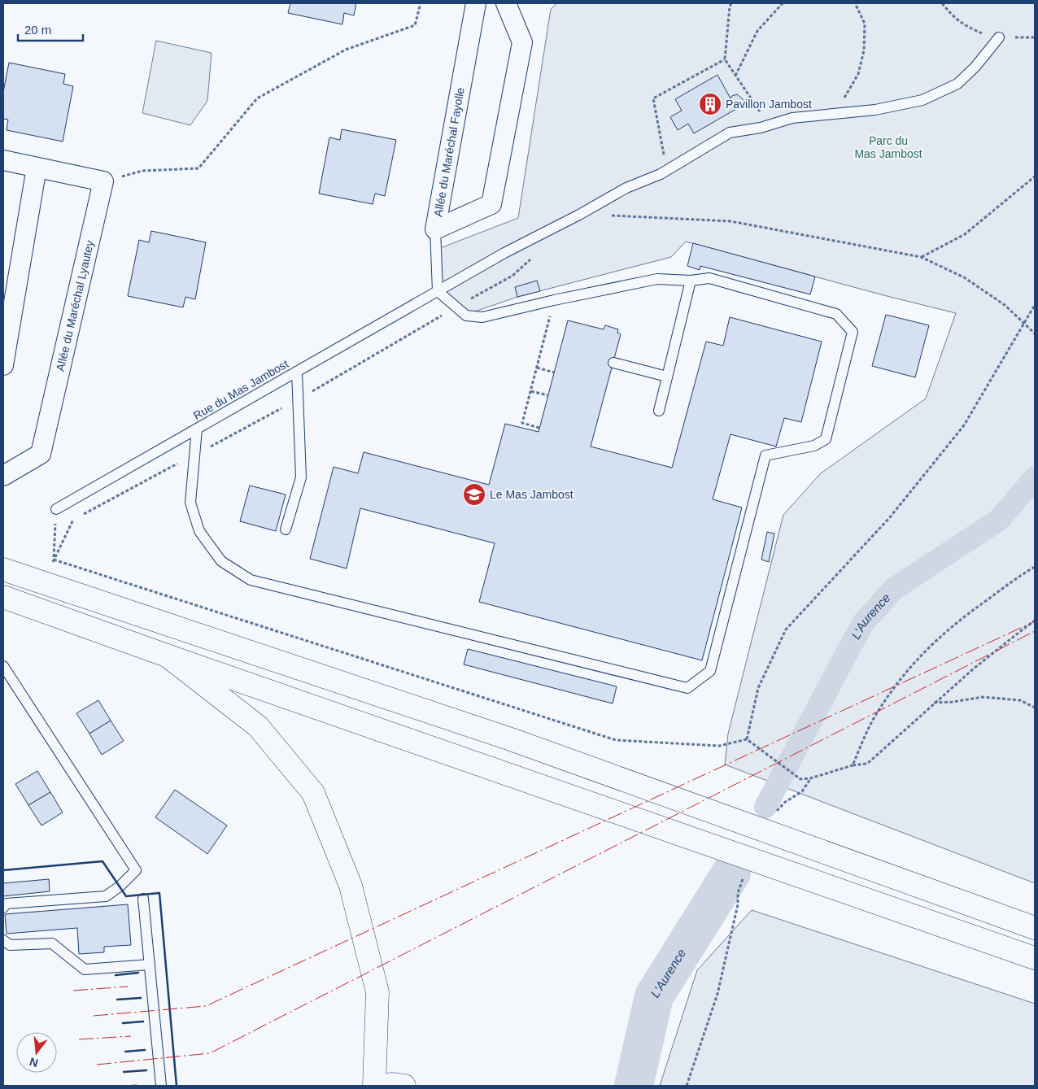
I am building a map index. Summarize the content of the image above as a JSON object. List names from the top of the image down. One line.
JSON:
{"streets":{"street":["Allée du Maréchal Fayolle","Allée du Maréchal Lyautey"],"lane":["Rue du Mas Jambost"]},"water":["L'Aurence"],"parks":["Parc du Mas Jambost"],"places":{"building":["Pavillon Jambost"],"school or university":["Le Mas Jambost"]},"scale_bar":"20 m","north":"bottom"}
